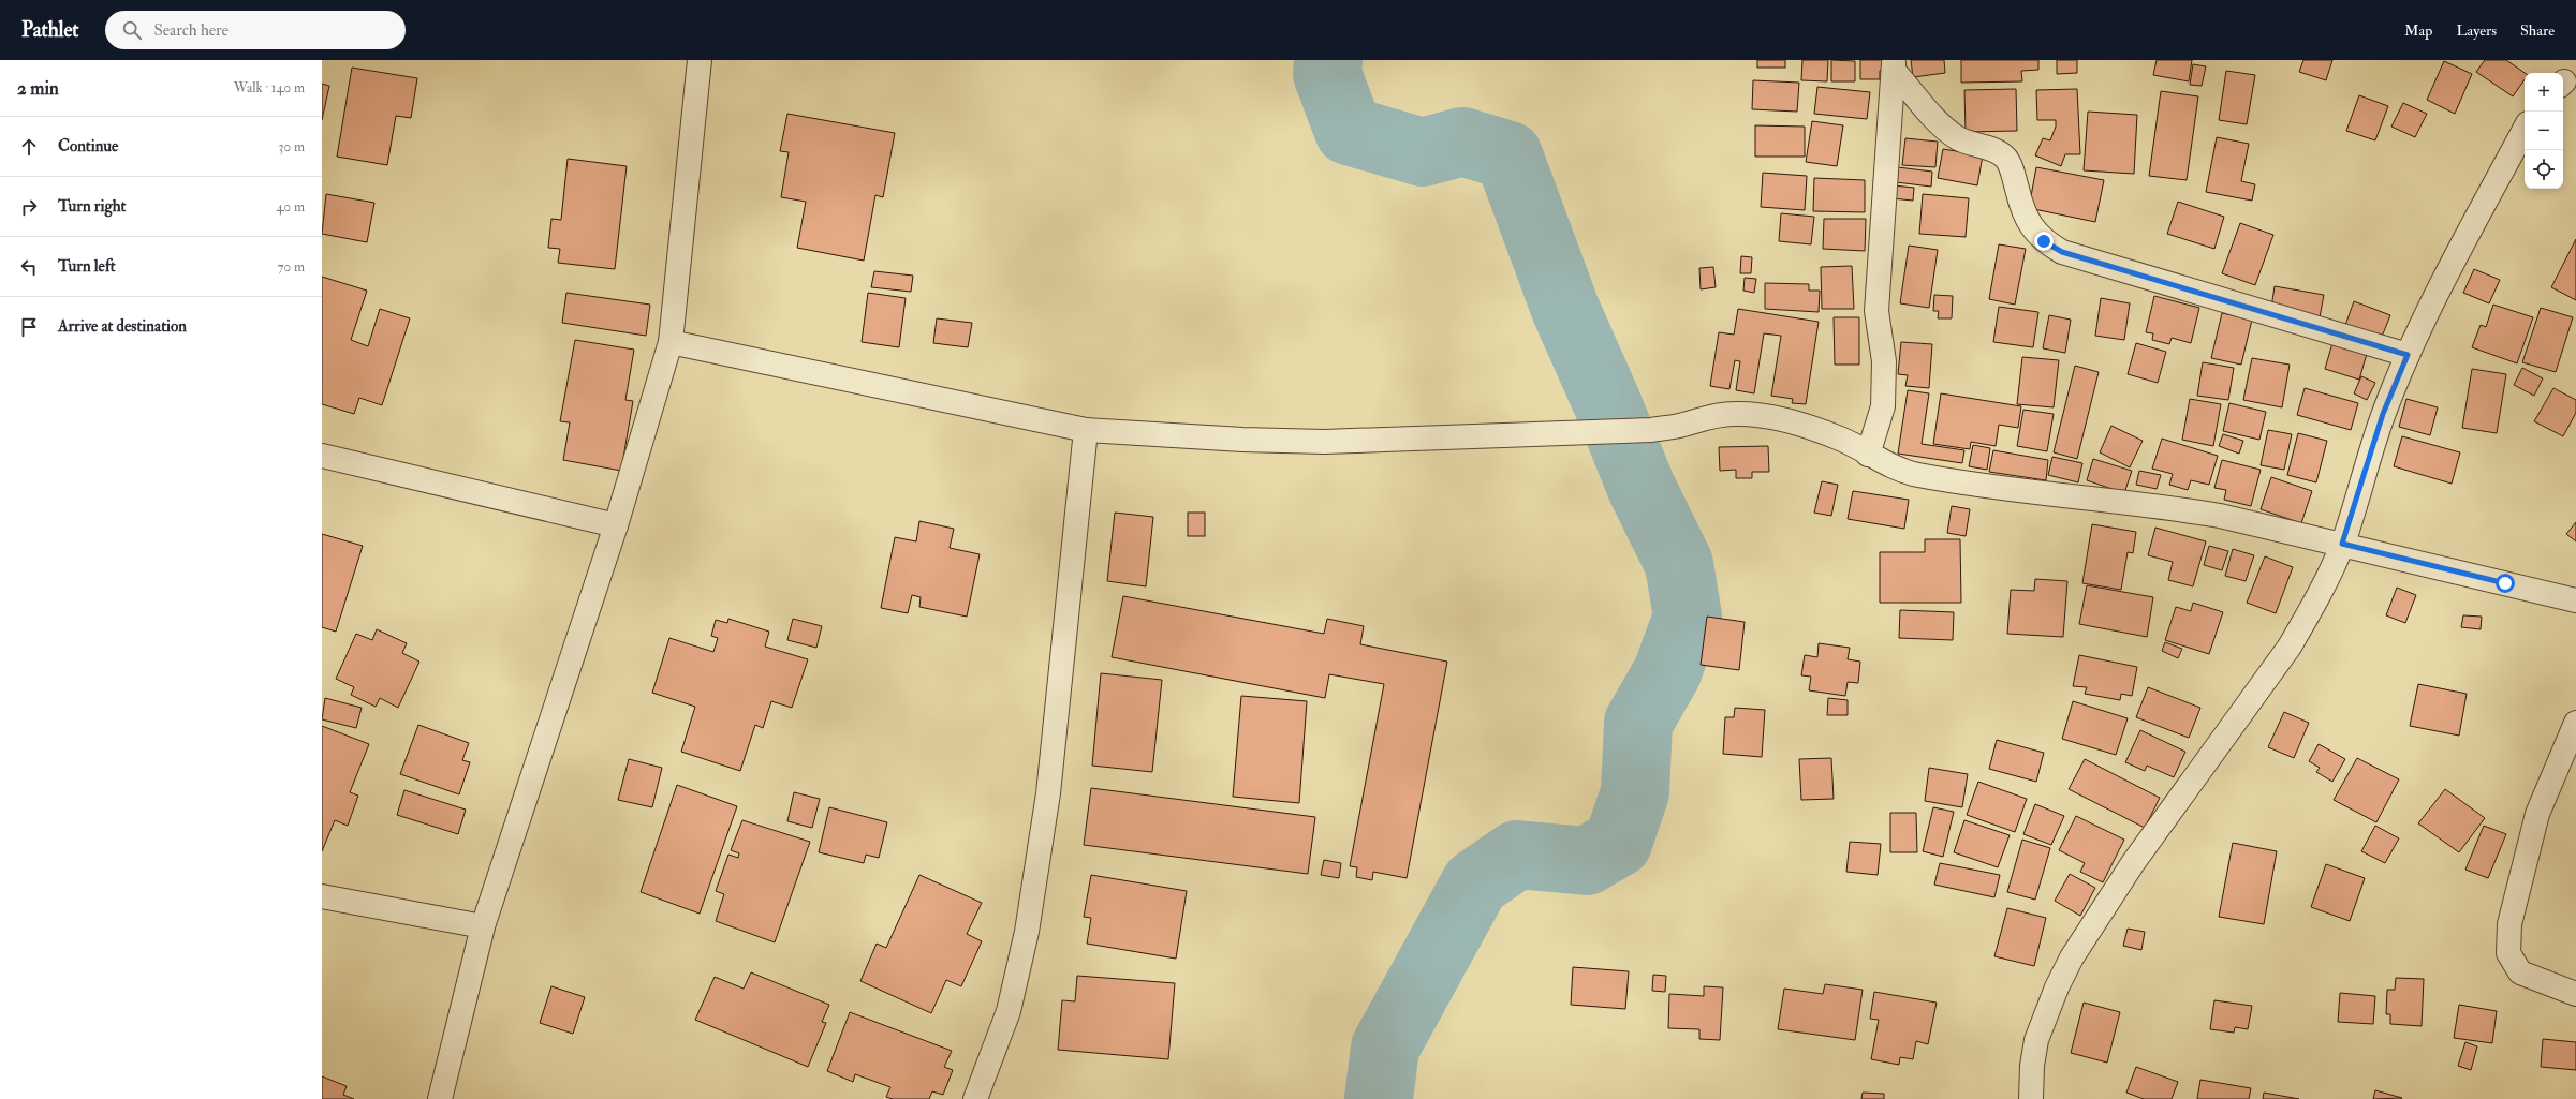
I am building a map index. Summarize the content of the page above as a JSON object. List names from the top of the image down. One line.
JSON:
{"page":{"header":"Pathlet","search":"Search here","nav":["Map","Layers","Share"],"heading":["2 min","Walk · 140 m"],"map_buttons":["+","−"],"list":[["Continue","30 m"],["Turn right","40 m"],["Turn left","70 m"],"Arrive at destination"]}}
